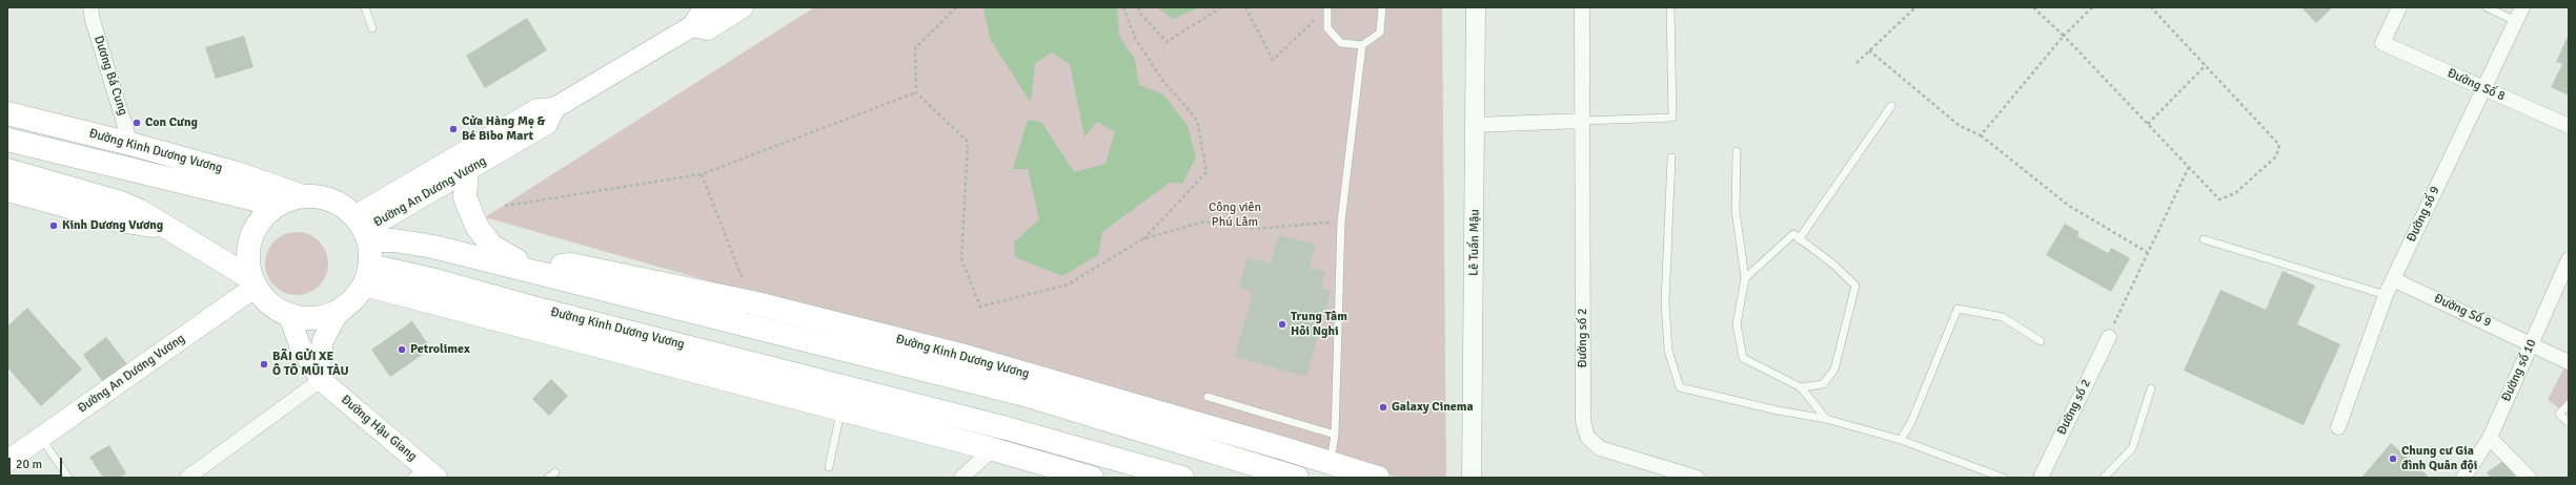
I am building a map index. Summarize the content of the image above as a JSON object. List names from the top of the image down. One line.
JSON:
{"streets":{"main road":["Đường Kinh Dương Vương","Đường An Dương Vương","Đường Hậu Giang"],"street":["Dương Bá Cung","Đường Số 8","Đường số 9","Lê Tuấn Mậu","Đường Số 9","Đường số 2","Đường số 10"]},"crossings":[["Dương Bá Cung","Đường Kinh Dương Vương"],["Đường Số 8","Đường số 9"],["Đường Kinh Dương Vương","Đường An Dương Vương"],["Đường Kinh Dương Vương","Đường Hậu Giang"],["Đường An Dương Vương","Đường Hậu Giang"],["Đường số 9","Đường Số 9"],["Đường Số 9","Đường số 10"]],"parks":["Công viên Phú Lâm"],"places":["Con Cưng","Cửa Hàng Mẹ & Bé Bibo Mart","Kinh Dương Vương","Trung Tâm Hôi Nghi","Petrolimex","BÃI GỬI XE Ô TÔ MŨI TÀU","Galaxy Cinema","Chung cư Gia đình Quân đội"],"scale_bar":"20 m"}
